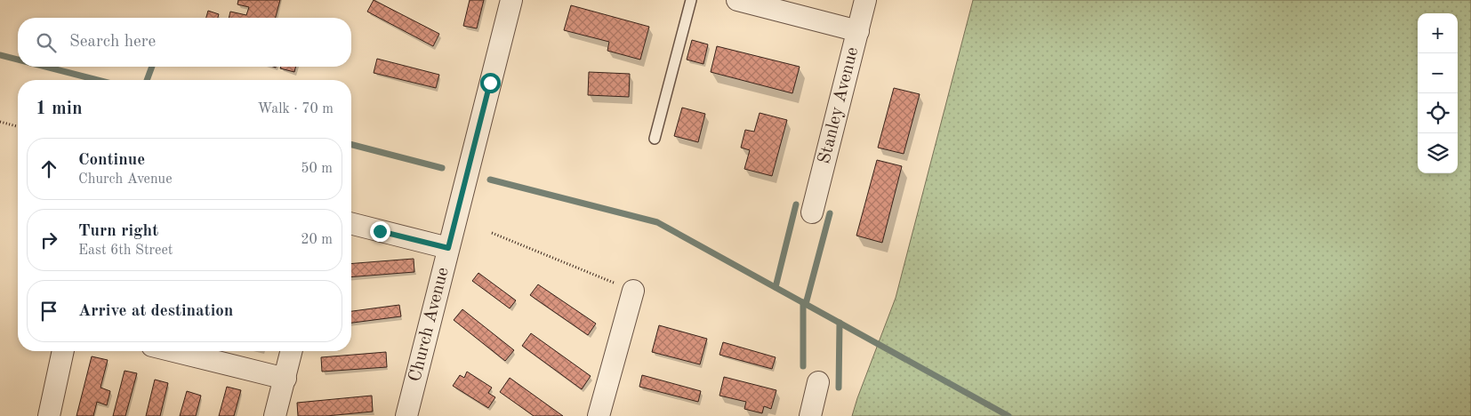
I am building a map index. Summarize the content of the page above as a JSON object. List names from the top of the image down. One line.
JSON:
{"streets":{"street":["Stanley Avenue","Church Avenue"]},"page":{"map_buttons":["+","−"],"search":"Search here","heading":["1 min","Walk · 70 m"],"list":[["Continue","Church Avenue","50 m"],["Turn right","East 6th Street","20 m"],"Arrive at destination"]}}
